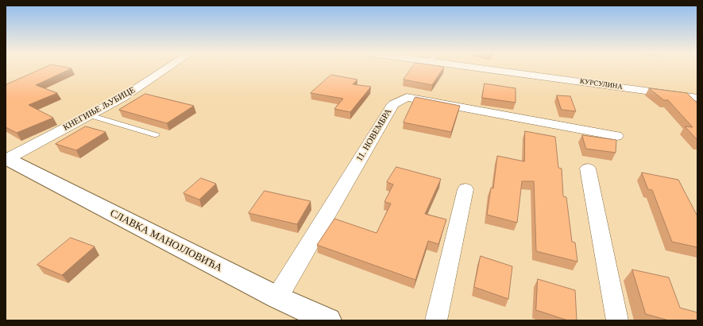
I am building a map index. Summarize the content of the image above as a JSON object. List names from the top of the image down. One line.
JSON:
{"streets":{"main road":["СЛАВКА МАНОЈЛОВИЋА"],"street":["КУРСУЛИНА","КНЕГИЊЕ ЉУБИЦЕ","11. НОВЕМБРА"]},"crossings":[["КНЕГИЊЕ ЉУБИЦЕ","СЛАВКА МАНОЈЛОВИЋА"],["11. НОВЕМБРА","СЛАВКА МАНОЈЛОВИЋА"]]}
